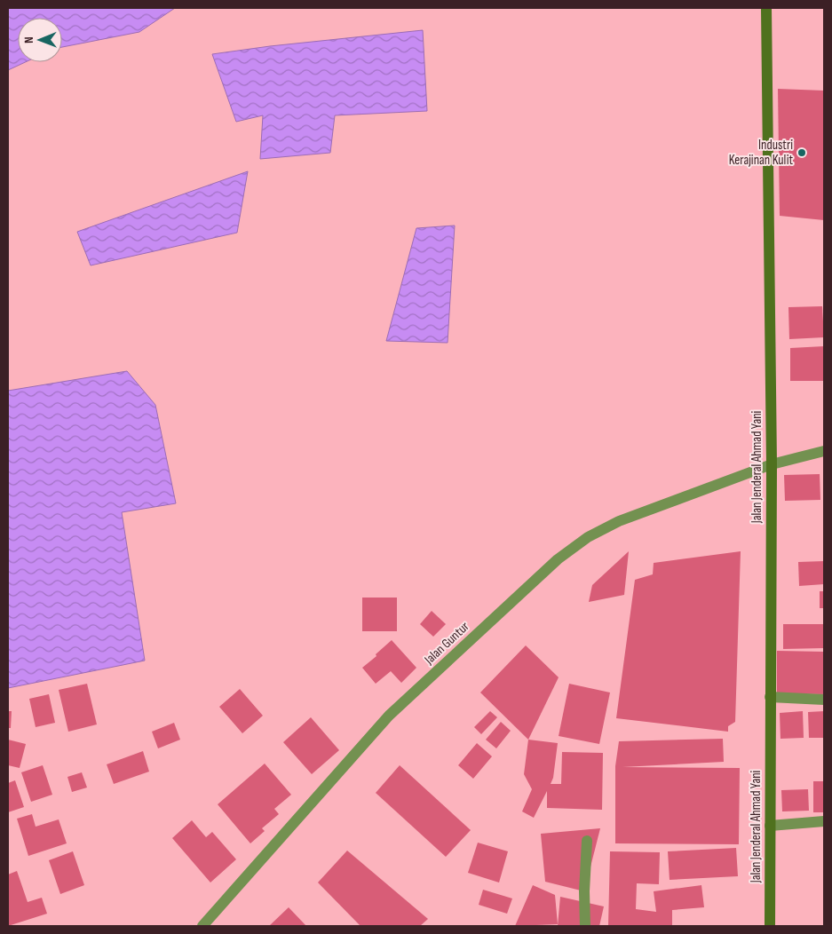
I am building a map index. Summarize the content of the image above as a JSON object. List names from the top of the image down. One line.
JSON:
{"streets":{"main road":["Jalan Jenderal Ahmad Yani"],"street":["Jalan Guntur"]},"crossings":[["Jalan Jenderal Ahmad Yani","Jalan Guntur"]],"places":["Industri Kerajinan Kulit"],"north":"left"}
